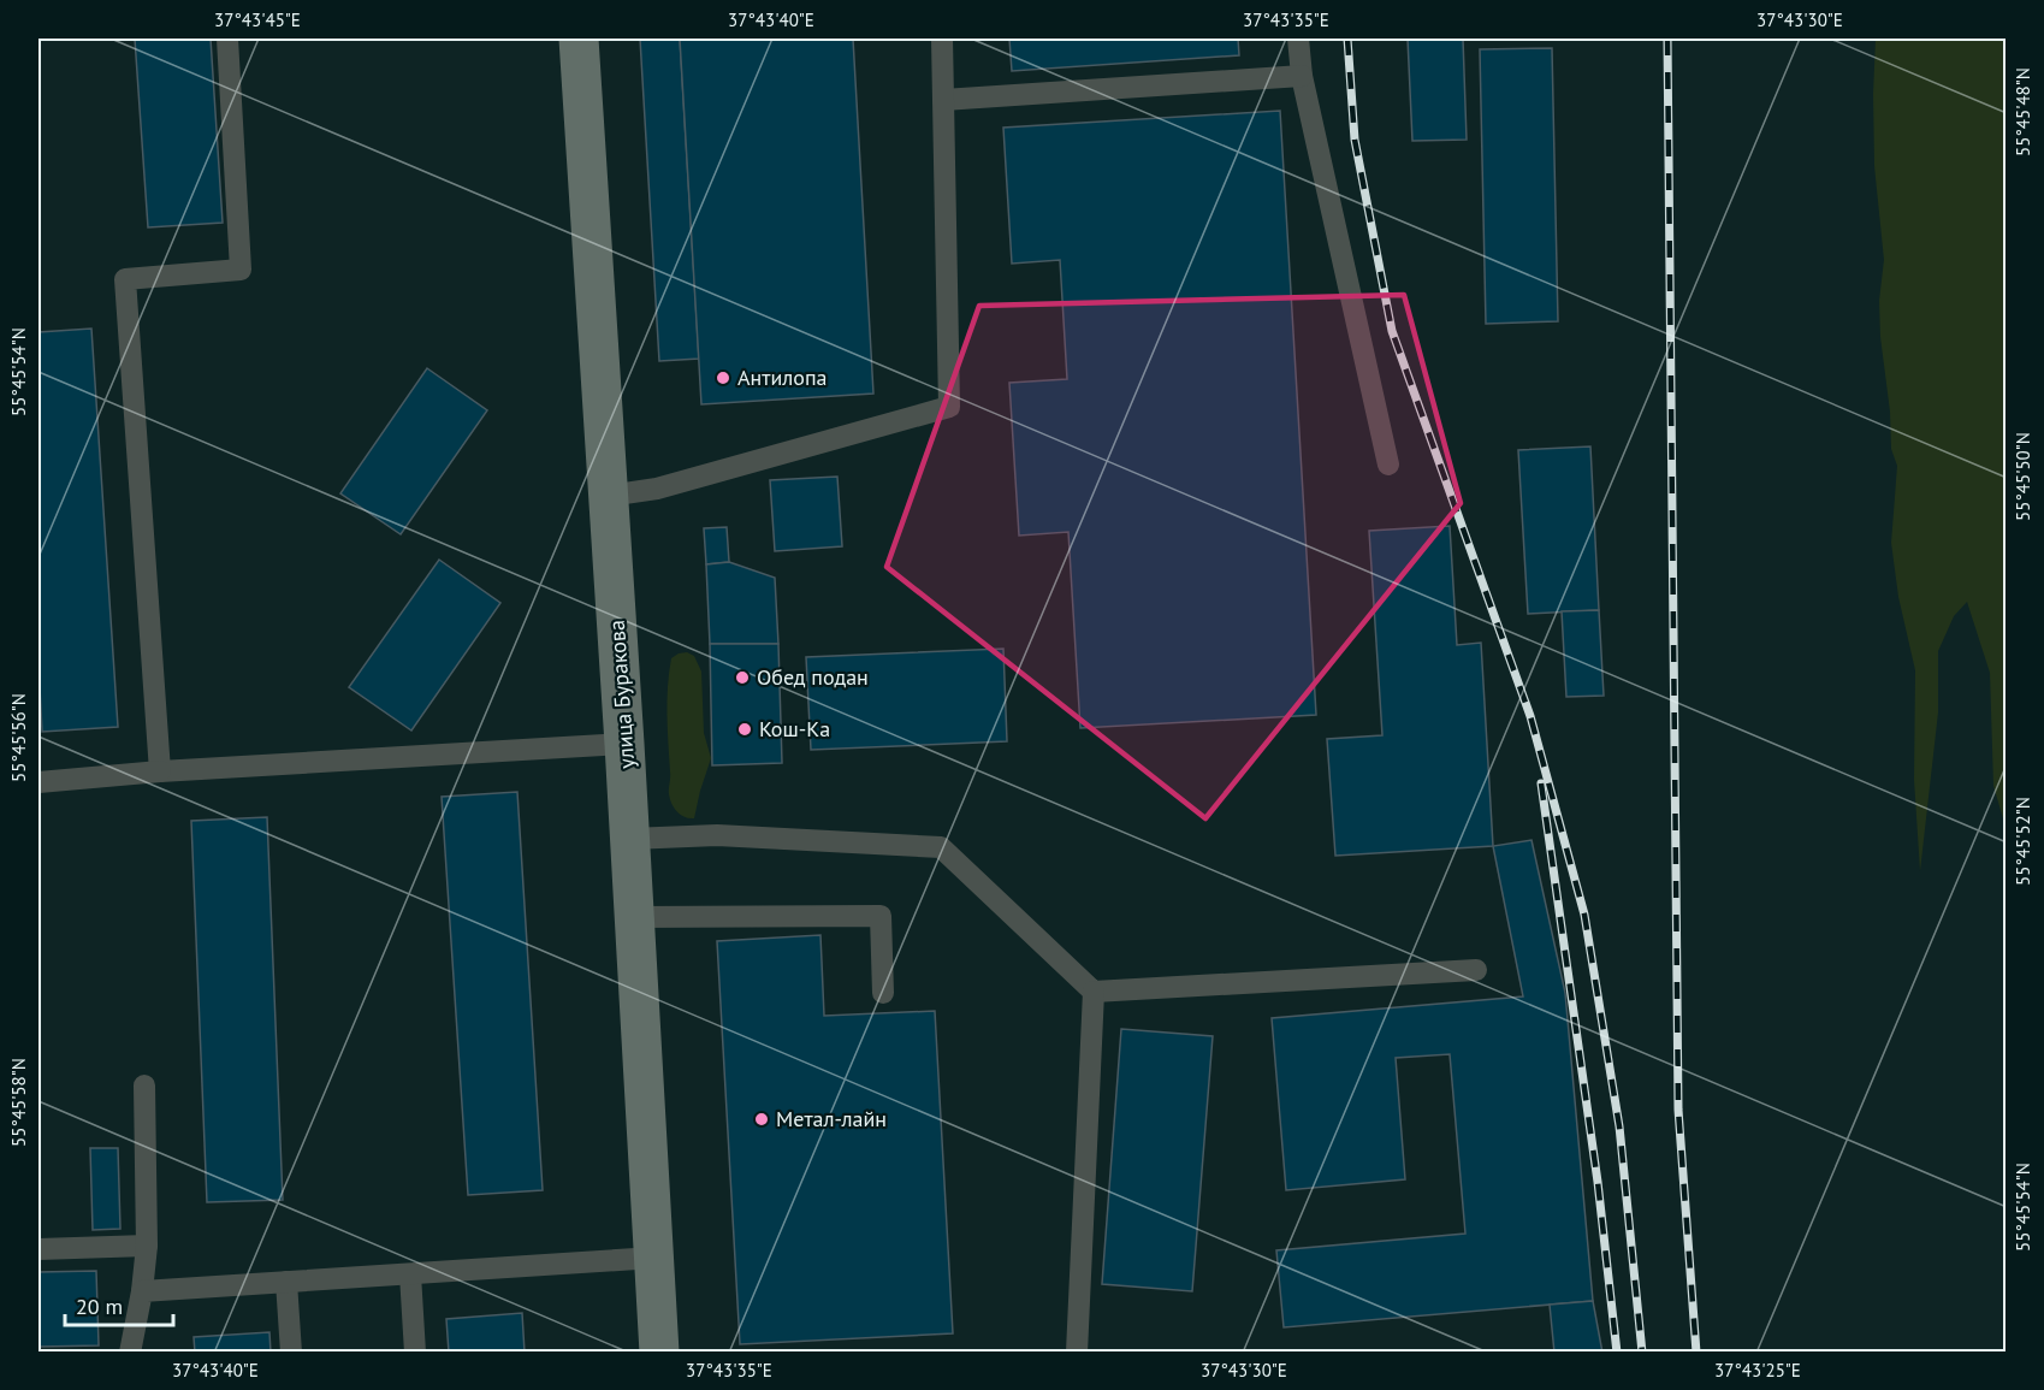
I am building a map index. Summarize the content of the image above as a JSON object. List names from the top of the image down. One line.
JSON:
{"streets":{"street":["улица Буракова"]},"places":["Антилопа","Обед подан","Кош-Ка","Метал-лайн"],"scale_bar":"20 m","coordinates":["37°43'45\"E","37°43'40\"E","37°43'35\"E","37°43'30\"E","55°45'48\"N","55°45'54\"N","55°45'50\"N","55°45'56\"N","55°45'52\"N","55°45'58\"N","37°43'25\"E"]}
